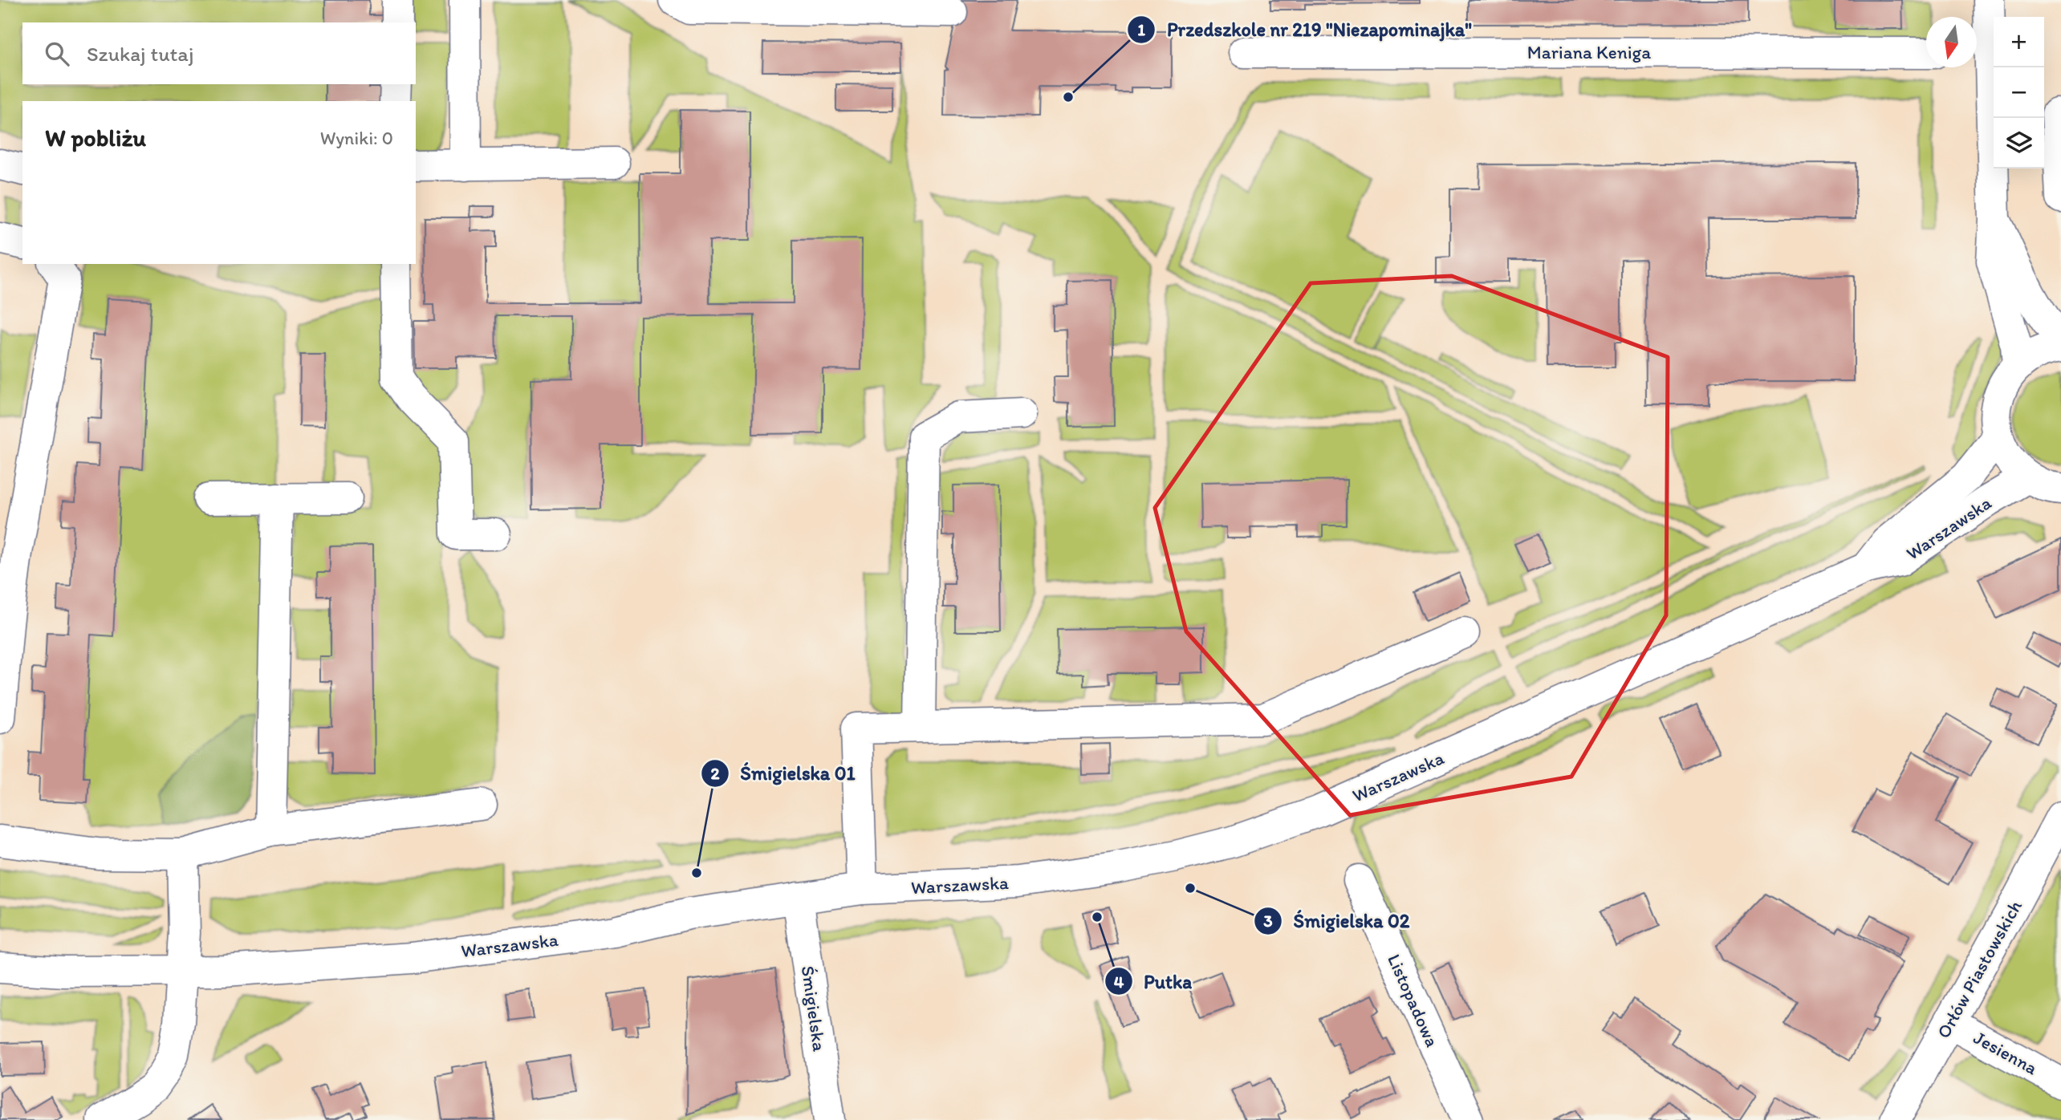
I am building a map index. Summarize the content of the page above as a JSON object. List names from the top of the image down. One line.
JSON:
{"streets":{"street":["Mariana Keniga","Warszawska","Orłów Piastowskich","Listopadowa","Śmigielska","Jesienna"]},"crossings":[["Warszawska","Śmigielska"],["Orłów Piastowskich","Jesienna"]],"places":["Przedszkole nr 219 \"Niezapominajka\"","Śmigielska 01","Śmigielska 02","Putka"],"north":"bottom","page":{"map_buttons":["+","−"],"search":"Szukaj tutaj","heading":["W pobliżu","Wyniki: 0"]}}
